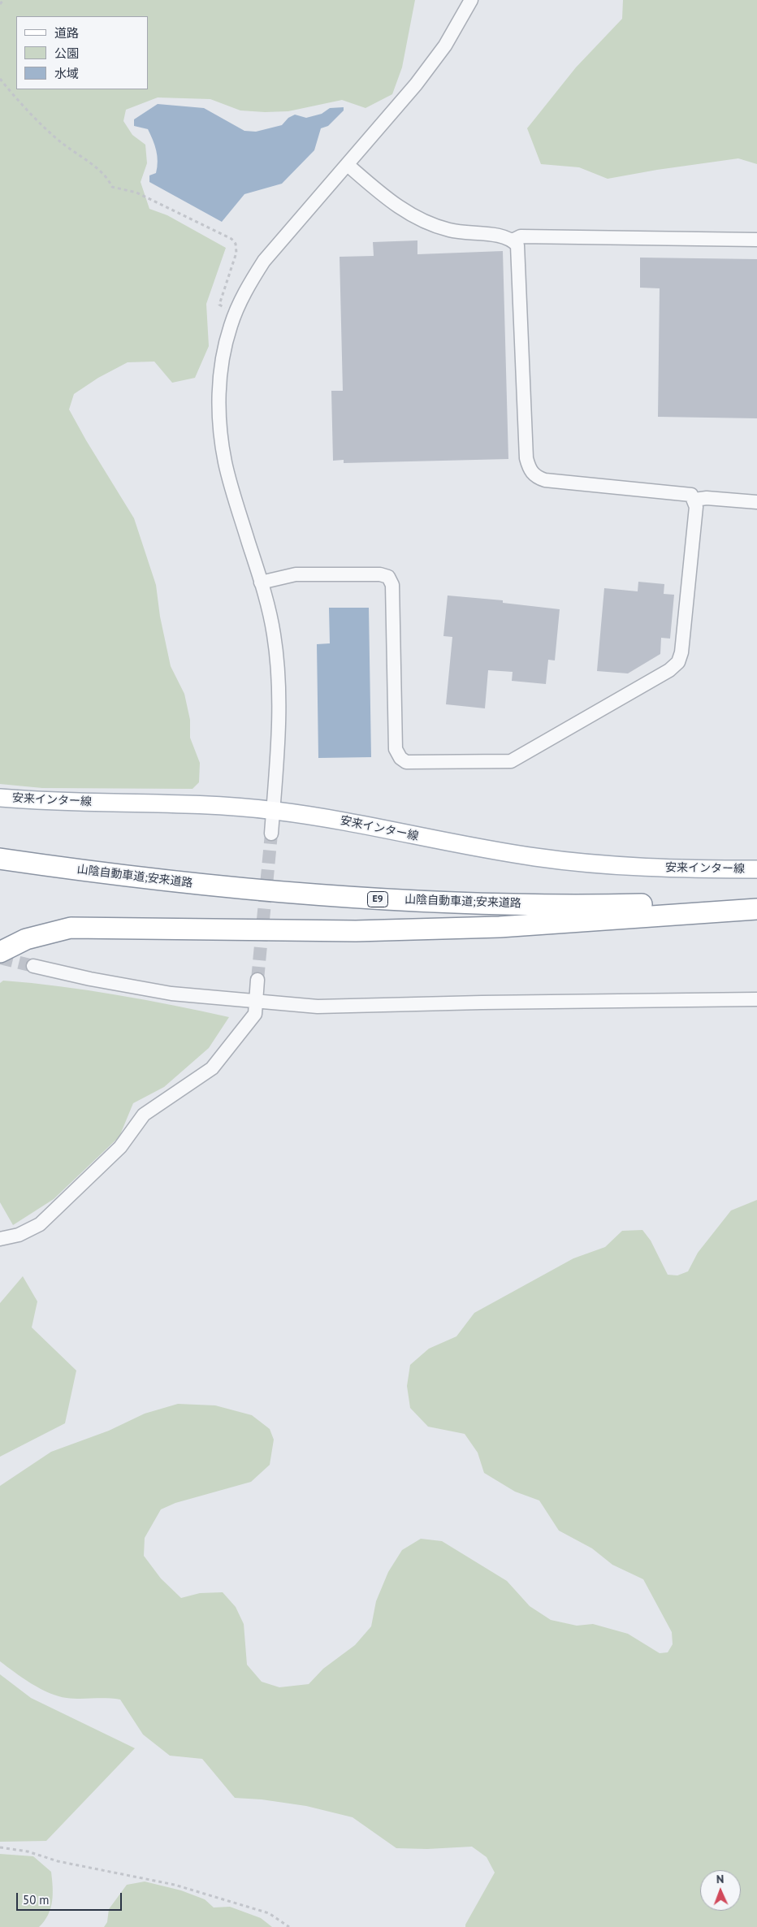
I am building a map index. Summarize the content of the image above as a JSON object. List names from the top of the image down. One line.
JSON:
{"streets":{"highway":["山陰自動車道;安来道路","E9"],"main road":["安来インター線"]},"legend":["道路","公園","水域"],"scale_bar":"50 m","north":"top"}
